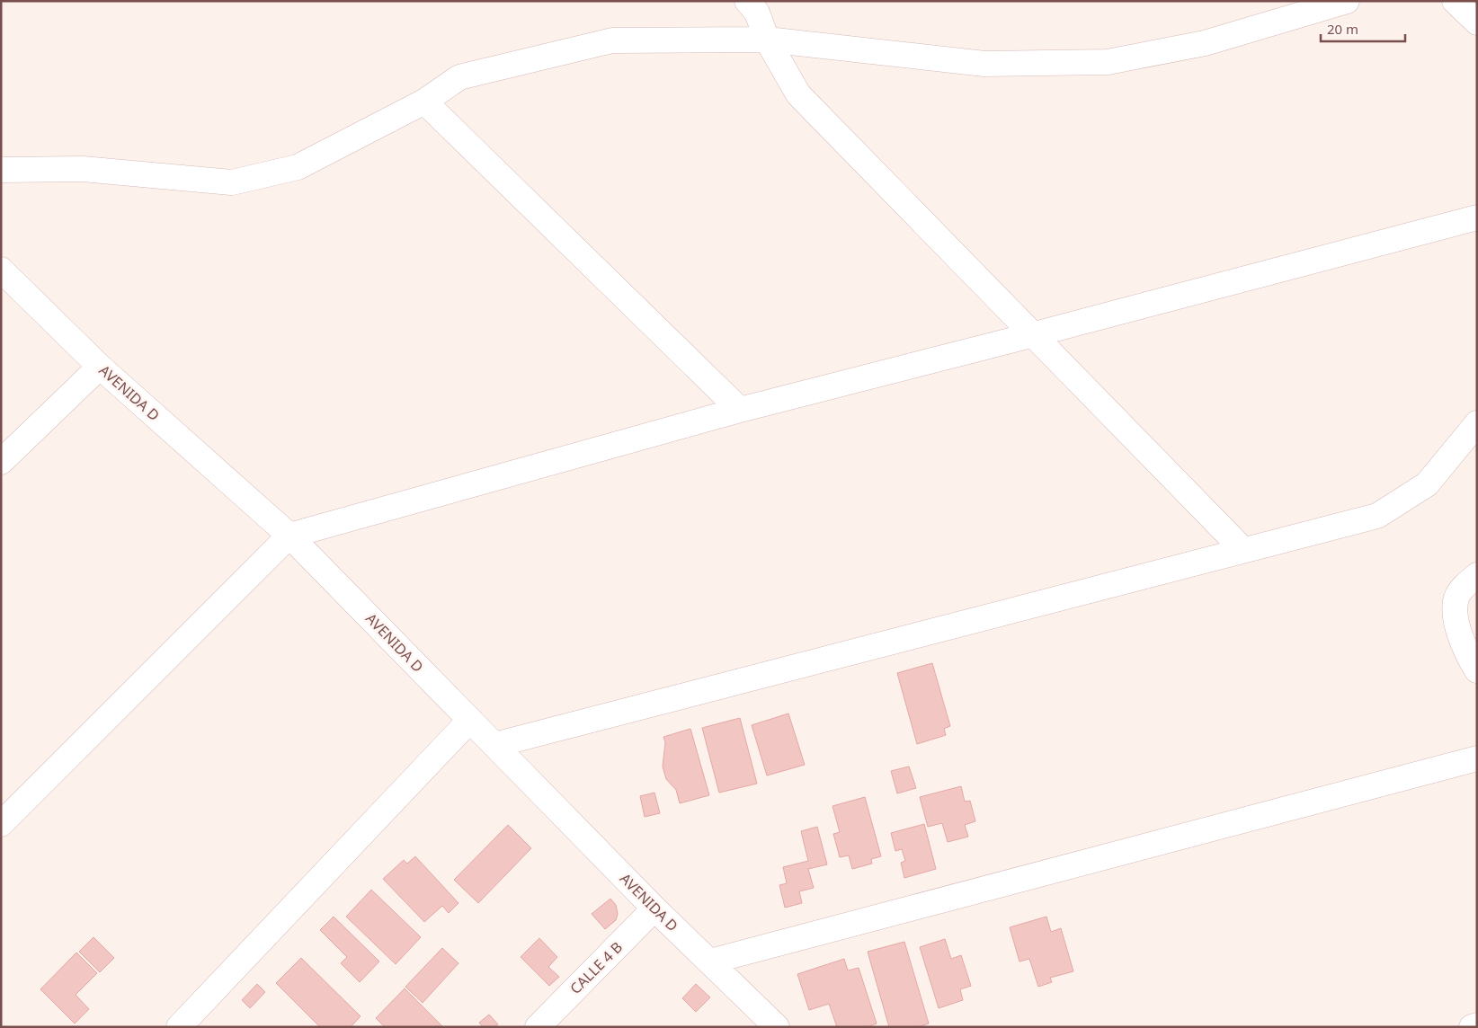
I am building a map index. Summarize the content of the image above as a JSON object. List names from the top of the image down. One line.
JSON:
{"streets":{"street":["AVENIDA D","CALLE 4 B"]},"crossings":[["AVENIDA D","CALLE 4 B"]],"scale_bar":"20 m"}
